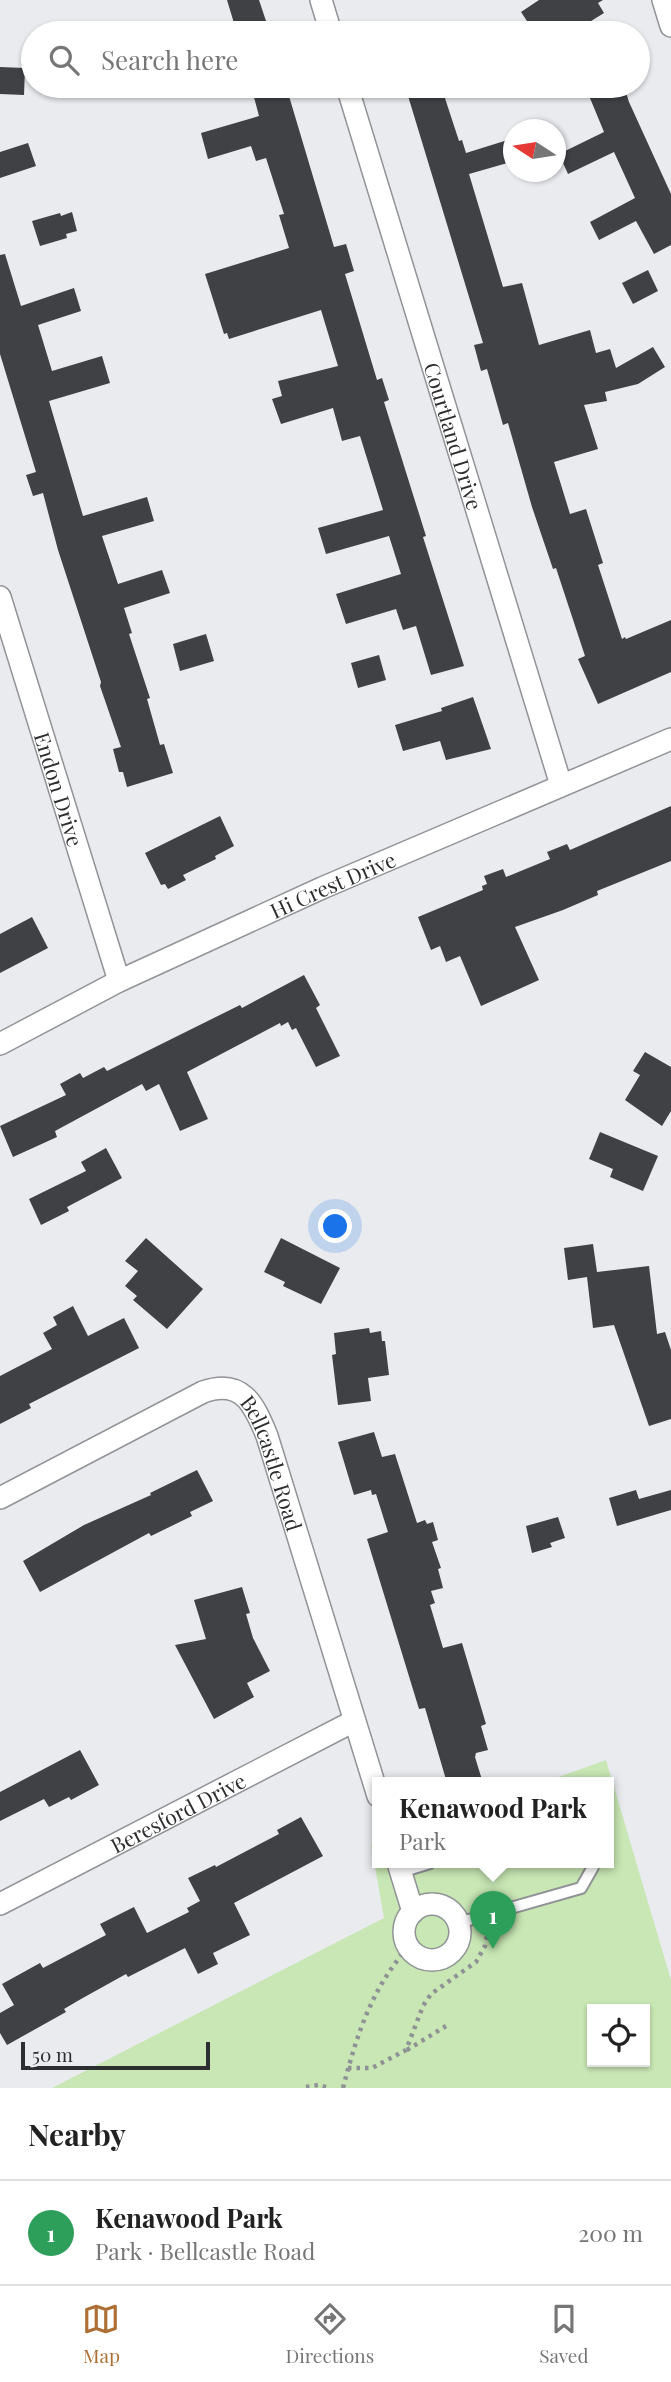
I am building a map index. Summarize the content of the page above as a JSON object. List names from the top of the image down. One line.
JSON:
{"streets":{"street":["Courtland Drive","Endon Drive","Hi Crest Drive","Bellcastle Road","Beresford Drive"]},"crossings":[["Courtland Drive","Hi Crest Drive"],["Endon Drive","Hi Crest Drive"],["Bellcastle Road","Beresford Drive"]],"scale_bar":"50 m","north":"left","page":{"search":"Search here","popup":["Kenawood Park","Park"],"pins":"1","scale":"50 m","heading":"Nearby","list":[{"mark":"1","name":"Kenawood Park","note":"Park · Bellcastle Road","value":"200 m"}],"nav":["Map","Directions","Saved"]}}
